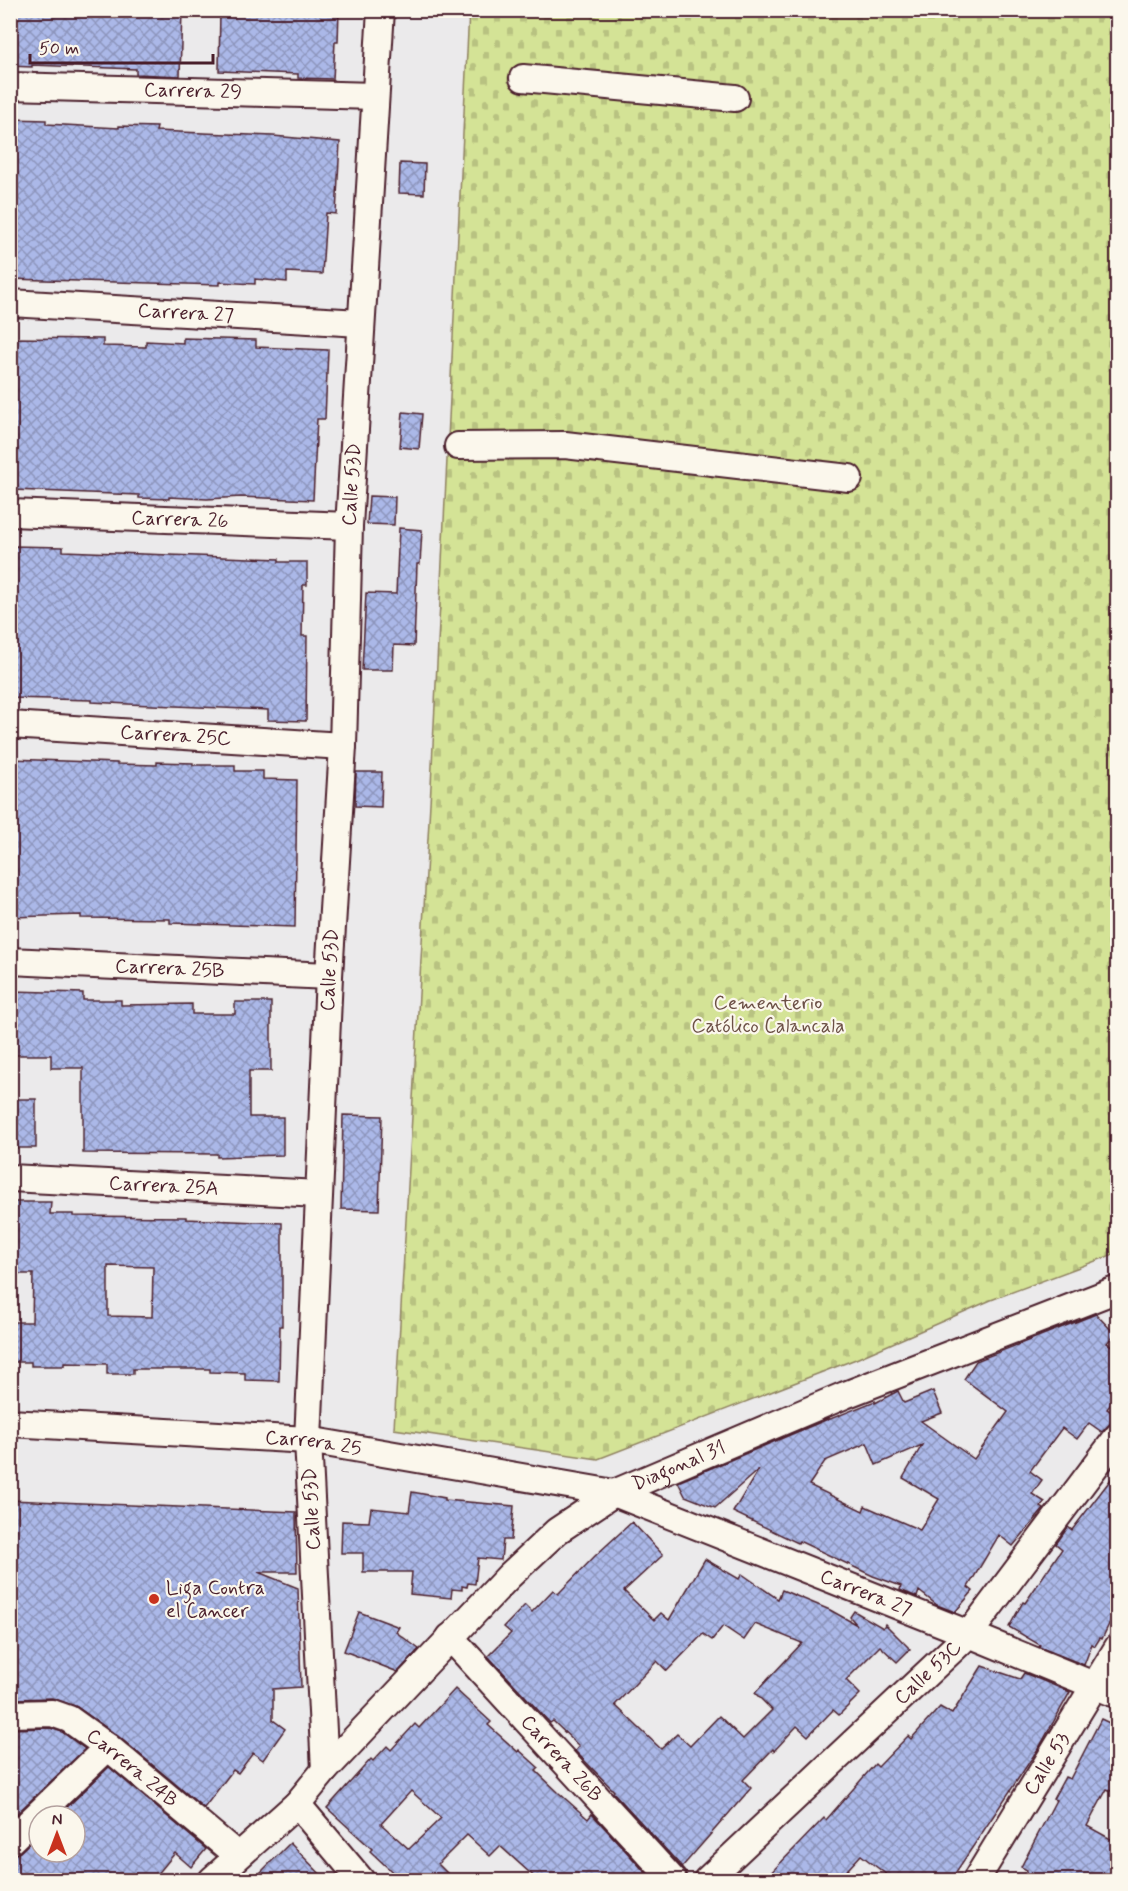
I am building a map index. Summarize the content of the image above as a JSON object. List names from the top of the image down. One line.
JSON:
{"streets":{"street":["Carrera 29","Carrera 27","Calle 53D","Carrera 26","Carrera 25C","Carrera 25B","Carrera 25A","Carrera 25","Diagonal 31","Calle 53C","Carrera 26B","Calle 53","Carrera 24B"]},"crossings":[["Carrera 29","Calle 53D"],["Carrera 27","Calle 53D"],["Carrera 27","Carrera 25"],["Carrera 27","Diagonal 31"],["Carrera 27","Calle 53C"],["Carrera 27","Calle 53"],["Calle 53D","Carrera 26"],["Calle 53D","Carrera 25C"],["Calle 53D","Carrera 25B"],["Calle 53D","Carrera 25A"],["Calle 53D","Carrera 25"],["Calle 53D","Diagonal 31"],["Carrera 25","Diagonal 31"],["Diagonal 31","Carrera 26B"]],"parks":["Cementerio Católico Calancala"],"places":["Liga Contra el Cancer"],"scale_bar":"50 m","north":"top"}
